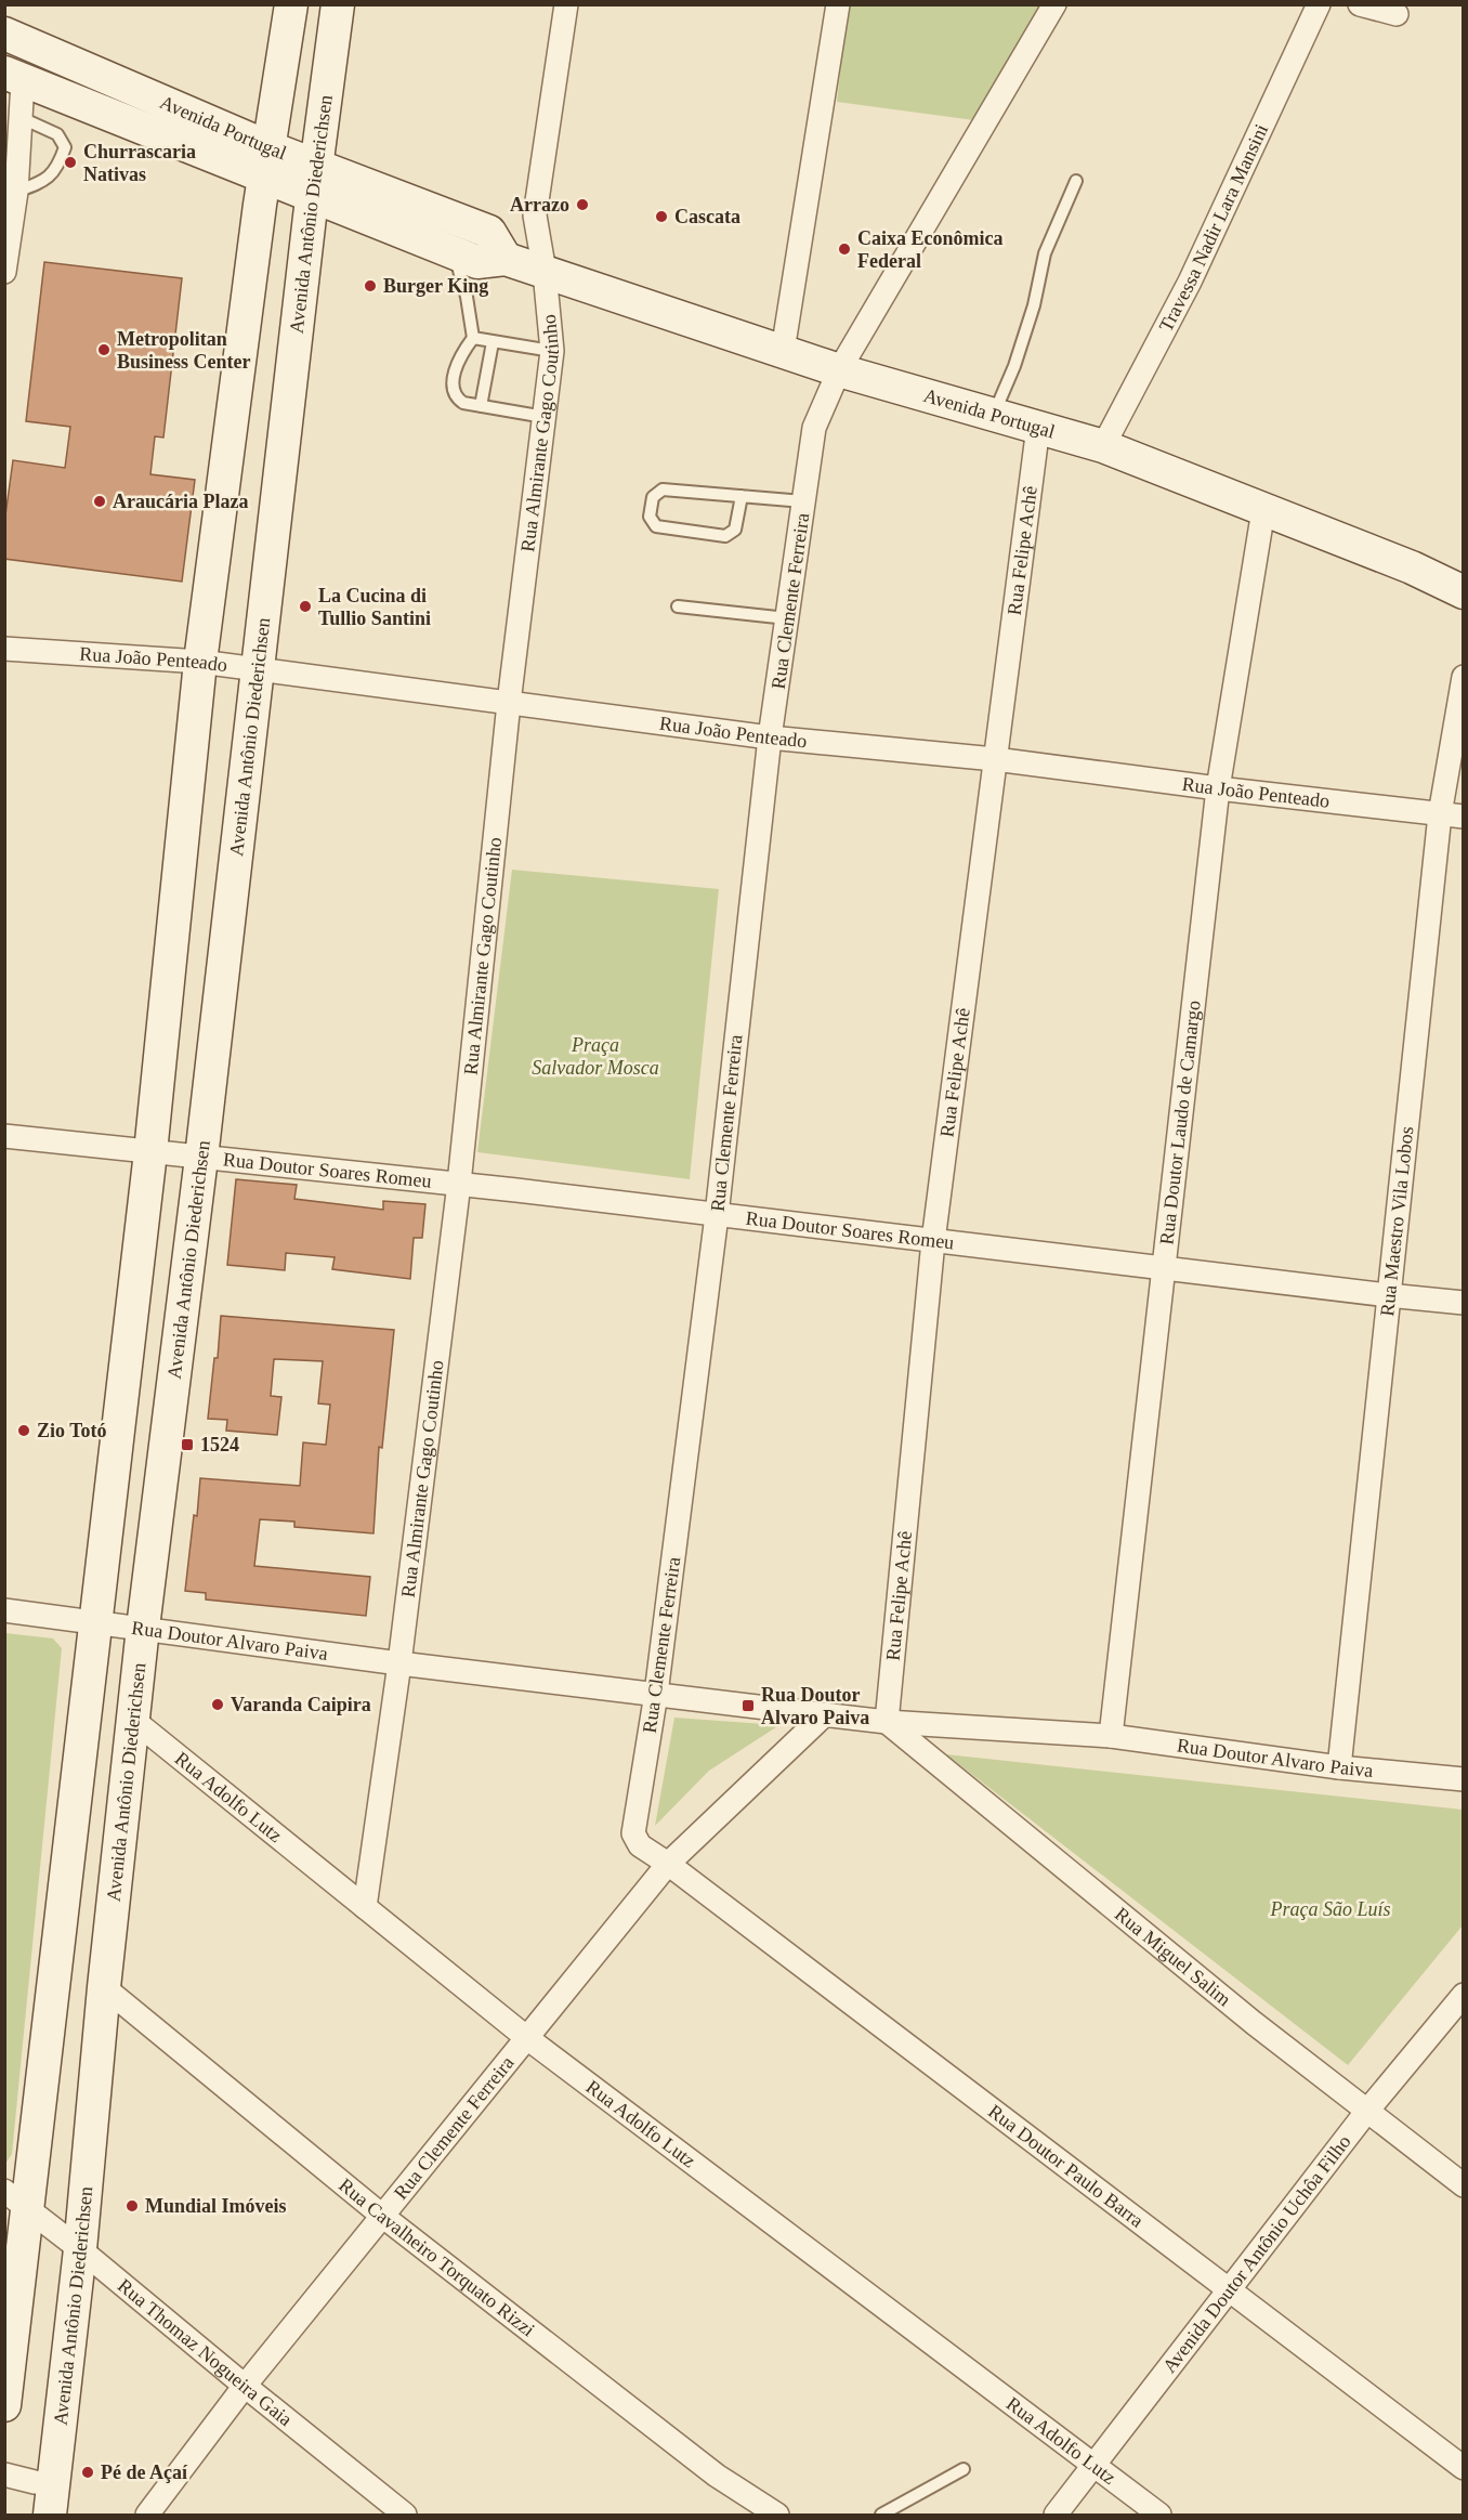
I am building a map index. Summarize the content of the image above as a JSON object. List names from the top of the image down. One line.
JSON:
{"streets":{"main road":["Avenida Portugal","Avenida Antônio Diederichsen"],"street":["Travessa Nadir Lara Mansini","Rua Almirante Gago Coutinho","Rua Felipe Achê","Rua Clemente Ferreira","Rua João Penteado","Rua Doutor Laudo de Camargo","Rua Doutor Soares Romeu","Rua Maestro Vila Lobos","Rua Doutor Alvaro Paiva","Rua Adolfo Lutz","Rua Miguel Salim","Rua Doutor Paulo Barra","Avenida Doutor Antônio Uchôa Filho","Rua Cavalheiro Torquato Rizzi","Rua Thomaz Nogueira Gaia"]},"crossings":[["Avenida Portugal","Avenida Antônio Diederichsen"],["Avenida Portugal","Travessa Nadir Lara Mansini"],["Avenida Portugal","Rua Almirante Gago Coutinho"],["Avenida Portugal","Rua Felipe Achê"],["Avenida Portugal","Rua Clemente Ferreira"],["Avenida Portugal","Rua Doutor Laudo de Camargo"],["Avenida Antônio Diederichsen","Rua João Penteado"],["Avenida Antônio Diederichsen","Rua Doutor Soares Romeu"],["Avenida Antônio Diederichsen","Rua Doutor Alvaro Paiva"],["Avenida Antônio Diederichsen","Rua Adolfo Lutz"],["Avenida Antônio Diederichsen","Rua Cavalheiro Torquato Rizzi"],["Avenida Antônio Diederichsen","Rua Thomaz Nogueira Gaia"],["Rua Almirante Gago Coutinho","Rua João Penteado"],["Rua Almirante Gago Coutinho","Rua Doutor Soares Romeu"],["Rua Almirante Gago Coutinho","Rua Doutor Alvaro Paiva"],["Rua Almirante Gago Coutinho","Rua Adolfo Lutz"],["Rua Felipe Achê","Rua João Penteado"],["Rua Felipe Achê","Rua Doutor Soares Romeu"],["Rua Felipe Achê","Rua Doutor Alvaro Paiva"],["Rua Felipe Achê","Rua Miguel Salim"],["Rua Clemente Ferreira","Rua João Penteado"],["Rua Clemente Ferreira","Rua Doutor Soares Romeu"],["Rua Clemente Ferreira","Rua Doutor Alvaro Paiva"],["Rua Clemente Ferreira","Rua Adolfo Lutz"],["Rua Clemente Ferreira","Rua Doutor Paulo Barra"],["Rua Clemente Ferreira","Rua Cavalheiro Torquato Rizzi"],["Rua Clemente Ferreira","Rua Thomaz Nogueira Gaia"],["Rua João Penteado","Rua Doutor Laudo de Camargo"],["Rua João Penteado","Rua Maestro Vila Lobos"],["Rua Doutor Laudo de Camargo","Rua Doutor Soares Romeu"],["Rua Doutor Laudo de Camargo","Rua Doutor Alvaro Paiva"],["Rua Doutor Soares Romeu","Rua Maestro Vila Lobos"],["Rua Maestro Vila Lobos","Rua Doutor Alvaro Paiva"],["Rua Doutor Alvaro Paiva","Rua Miguel Salim"],["Rua Adolfo Lutz","Avenida Doutor Antônio Uchôa Filho"],["Rua Miguel Salim","Avenida Doutor Antônio Uchôa Filho"],["Rua Doutor Paulo Barra","Avenida Doutor Antônio Uchôa Filho"]],"parks":["Praça Salvador Mosca","Praça São Luís"],"places":{"other":["Churrascaria Nativas","Arrazo","Cascata","Caixa Econômica Federal","Burger King","Metropolitan Business Center","Araucária Plaza","La Cucina di Tullio Santini","Zio Totó","Varanda Caipira","Mundial Imóveis","Pé de Açaí"],"transit":["1524","Rua Doutor Alvaro Paiva"]}}
